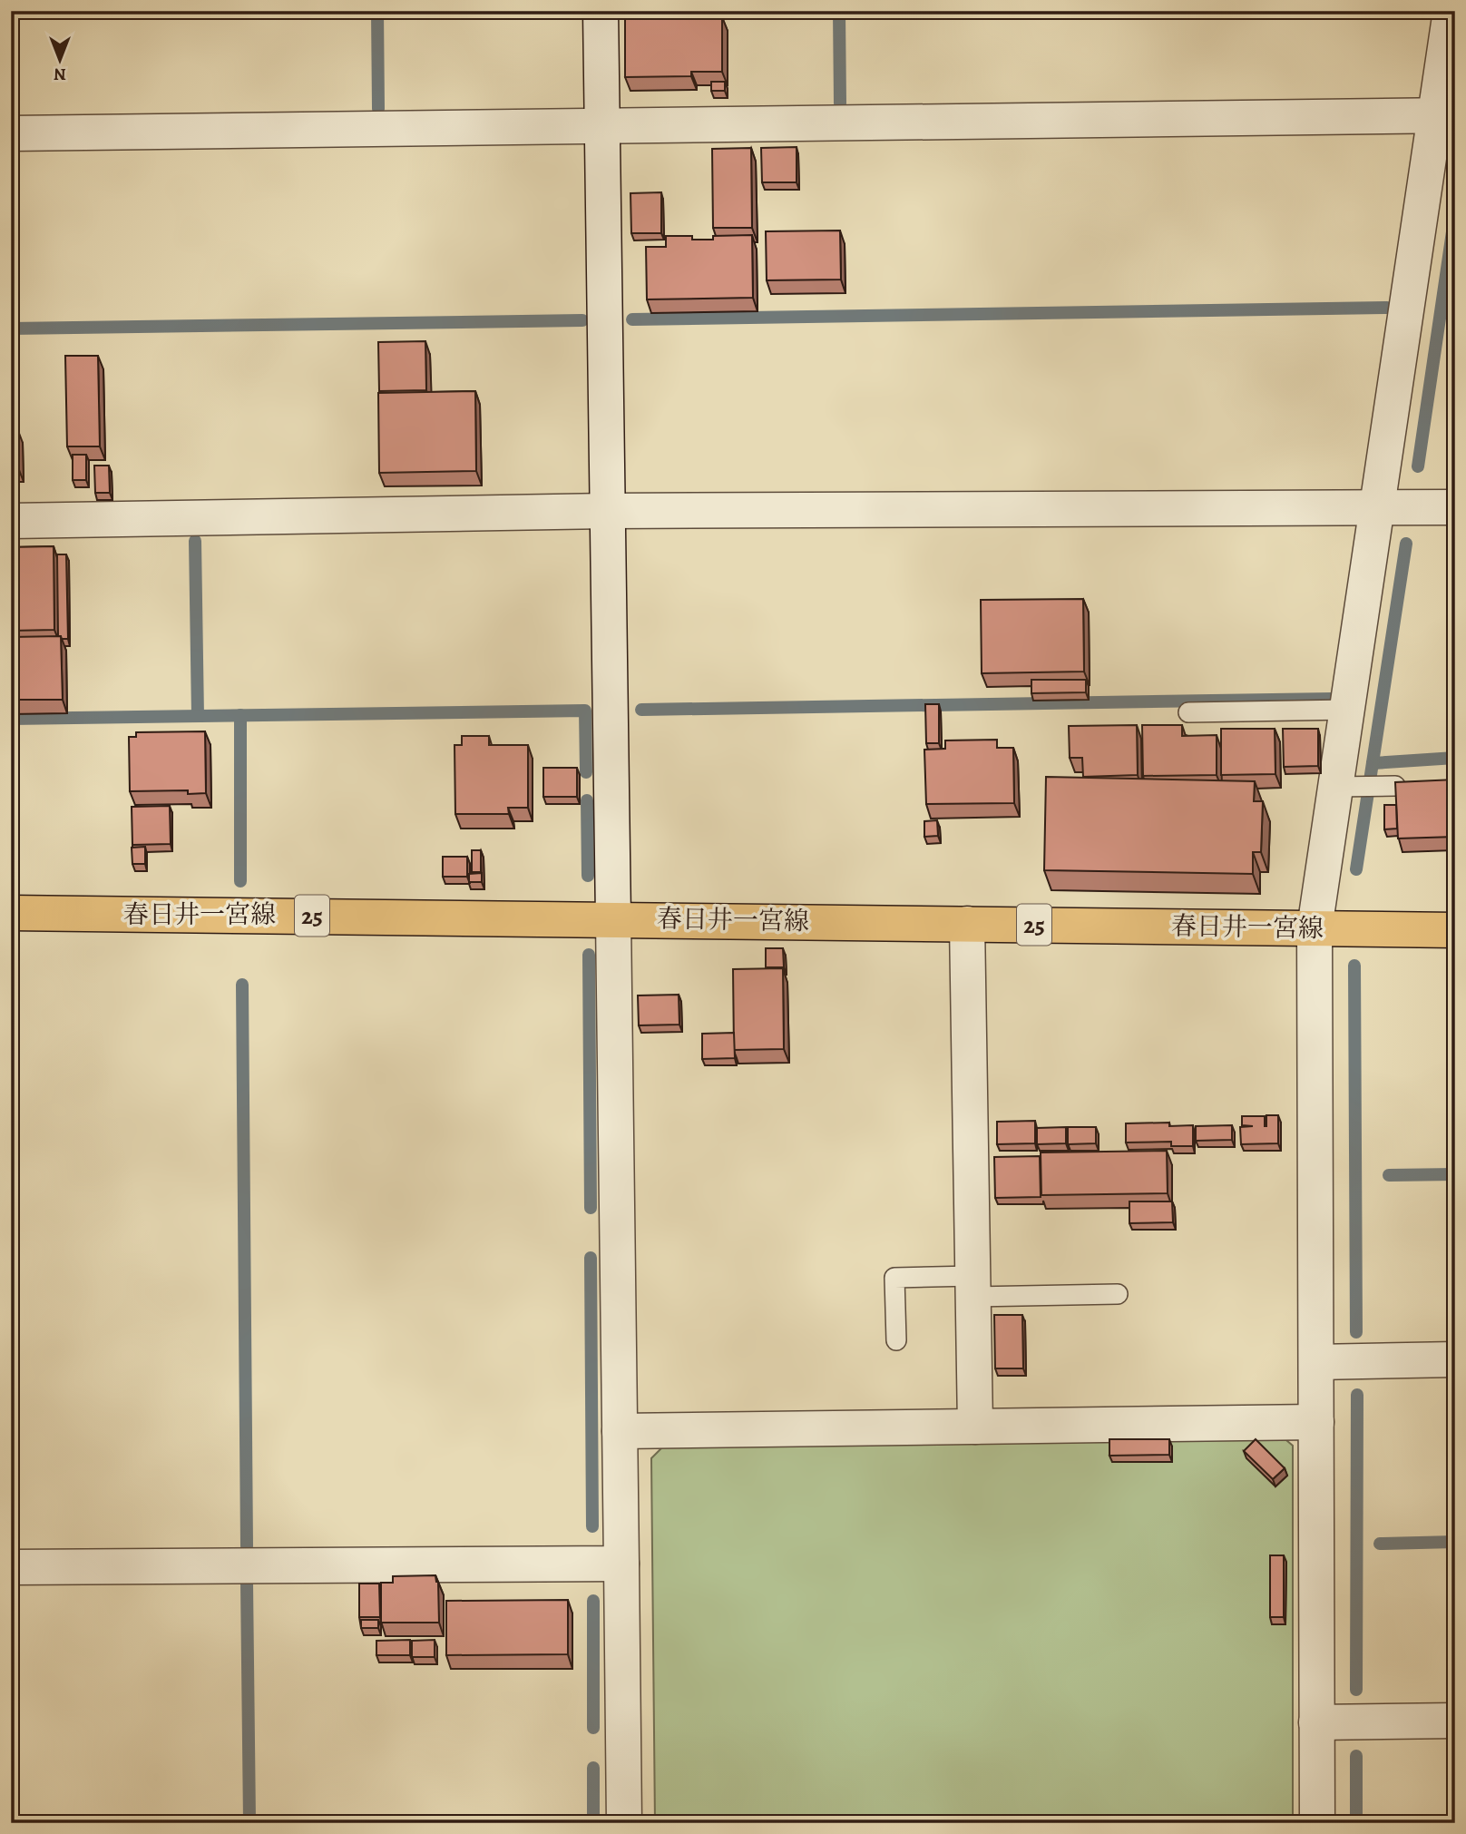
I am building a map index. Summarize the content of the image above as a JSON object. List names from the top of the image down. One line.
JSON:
{"streets":{"main road":["春日井一宮線","25"]},"north":"bottom"}
